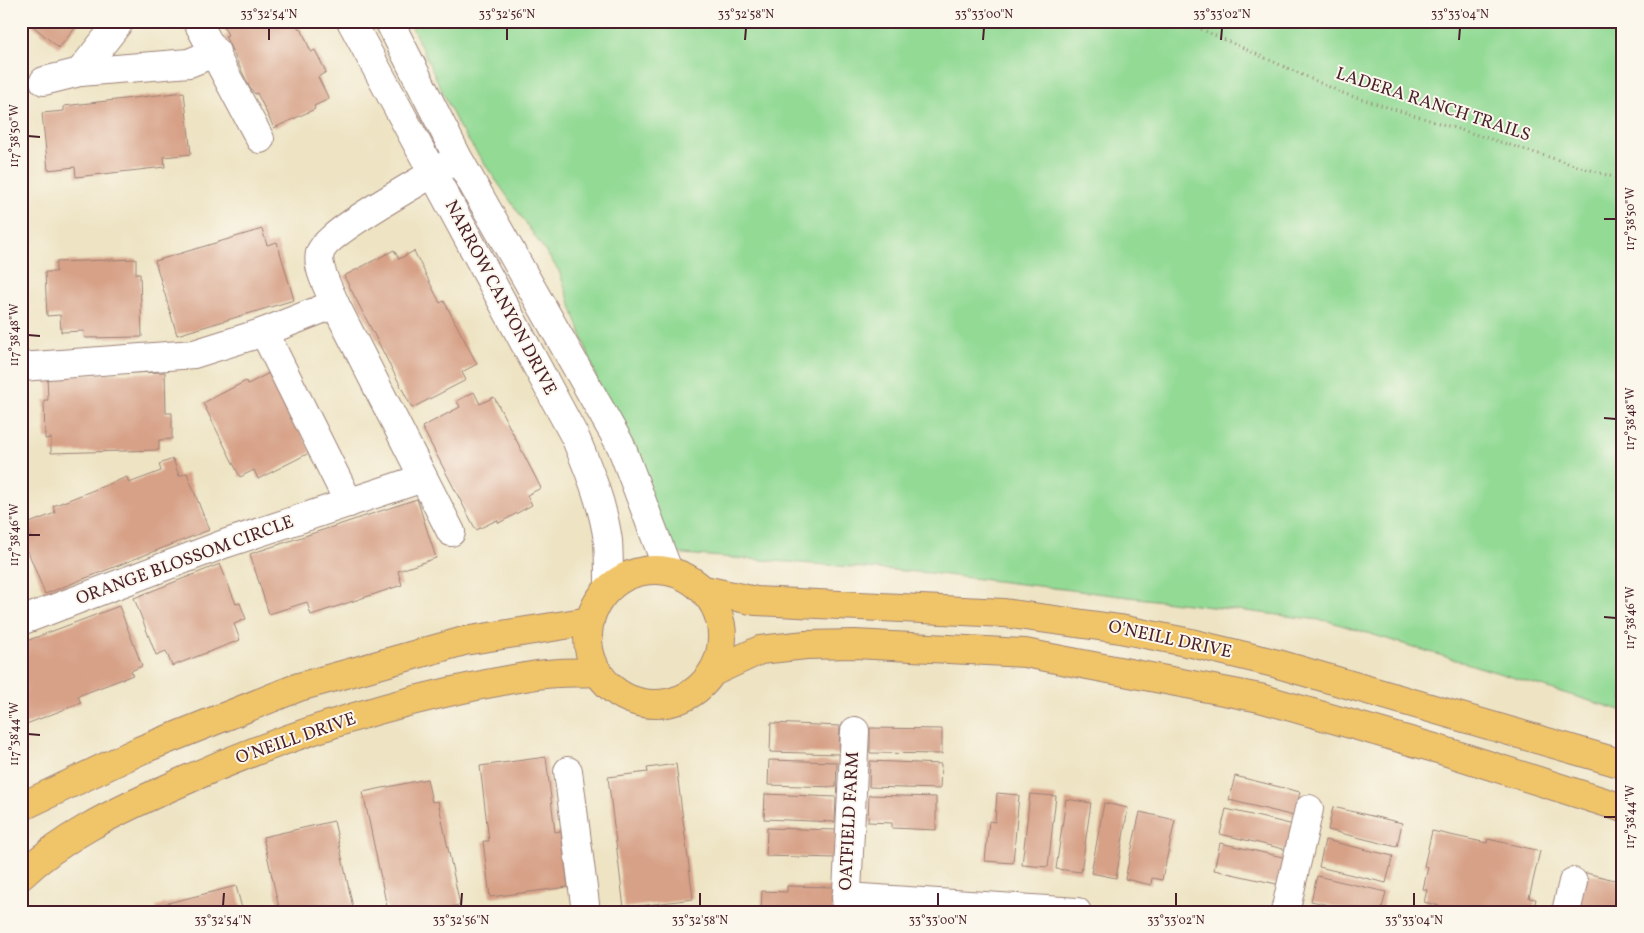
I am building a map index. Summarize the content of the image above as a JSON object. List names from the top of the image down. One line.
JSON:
{"streets":{"main road":["O'NEILL DRIVE"],"street":["NARROW CANYON DRIVE","ORANGE BLOSSOM CIRCLE","OATFIELD FARM"],"path":["LADERA RANCH TRAILS"]},"crossings":[["NARROW CANYON DRIVE","O'NEILL DRIVE"]],"coordinates":["33°32'54\"N","33°32'56\"N","33°32'58\"N","33°33'00\"N","33°33'02\"N","33°33'04\"N","117°38'50\"W","117°38'48\"W","117°38'46\"W","117°38'44\"W"]}
